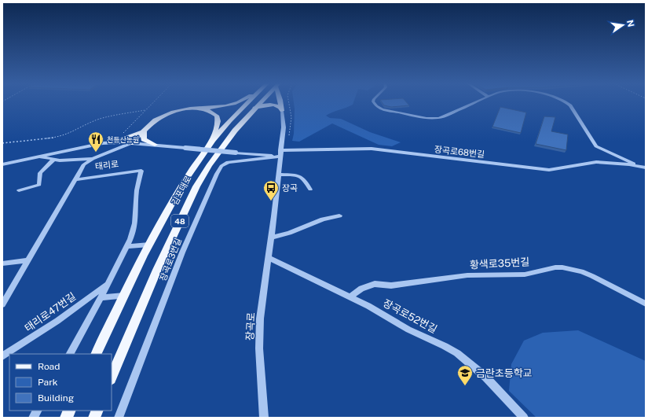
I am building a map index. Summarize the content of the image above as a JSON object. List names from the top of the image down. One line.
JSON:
{"streets":{"main road":["김포대로","48"],"street":["장곡로68번길","태리로","장곡로3번길","황색로35번길","태리로47번길","장곡로52번길","장곡로"]},"crossings":[["장곡로68번길","장곡로3번길"],["장곡로68번길","장곡로"],["태리로","태리로47번길"],["장곡로3번길","장곡로"],["황색로35번길","장곡로52번길"],["장곡로52번길","장곡로"]],"places":{"restaurant":["천등산농원"],"bus stop":["장곡"],"school or university":["금란초등학교"]},"legend":["Road","Park","Building"],"north":"right"}
